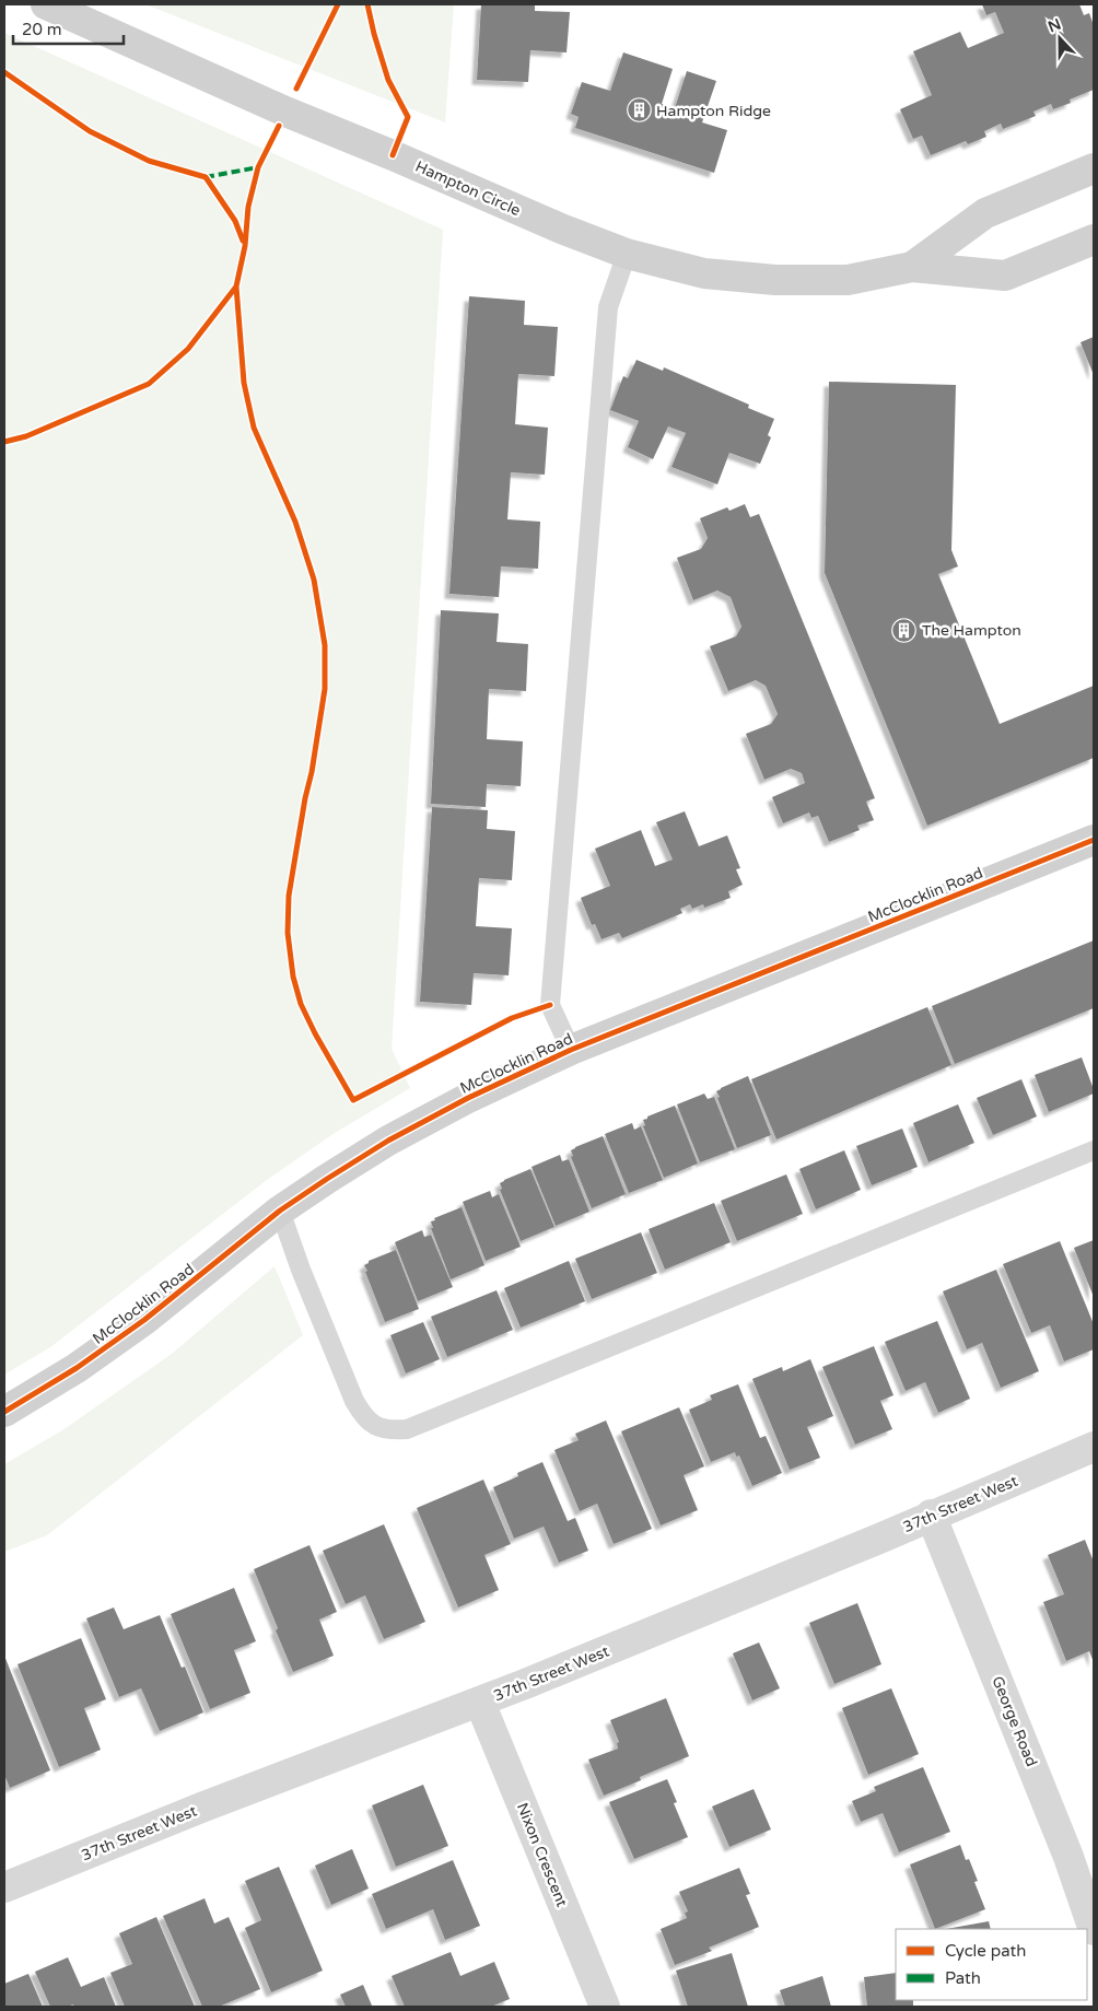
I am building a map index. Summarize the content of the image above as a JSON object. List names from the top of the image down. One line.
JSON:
{"streets":{"street":["Hampton Circle","McClocklin Road","37th Street West","George Road","Nixon Crescent"]},"crossings":[["37th Street West","George Road"],["37th Street West","Nixon Crescent"]],"places":{"building":["Hampton Ridge","The Hampton"]},"legend":["Cycle path","Path"],"scale_bar":"20 m","north":"top"}
